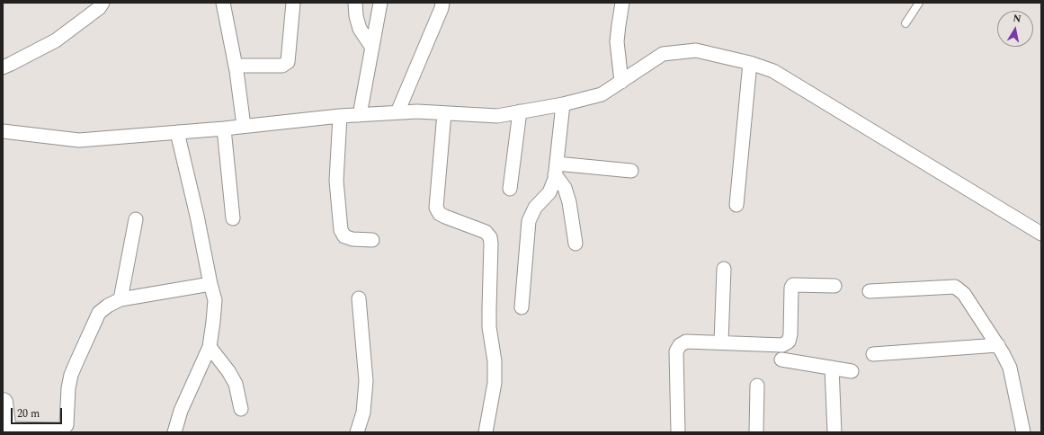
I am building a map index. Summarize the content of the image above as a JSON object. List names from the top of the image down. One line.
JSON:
{"scale_bar":"20 m","north":"top"}
